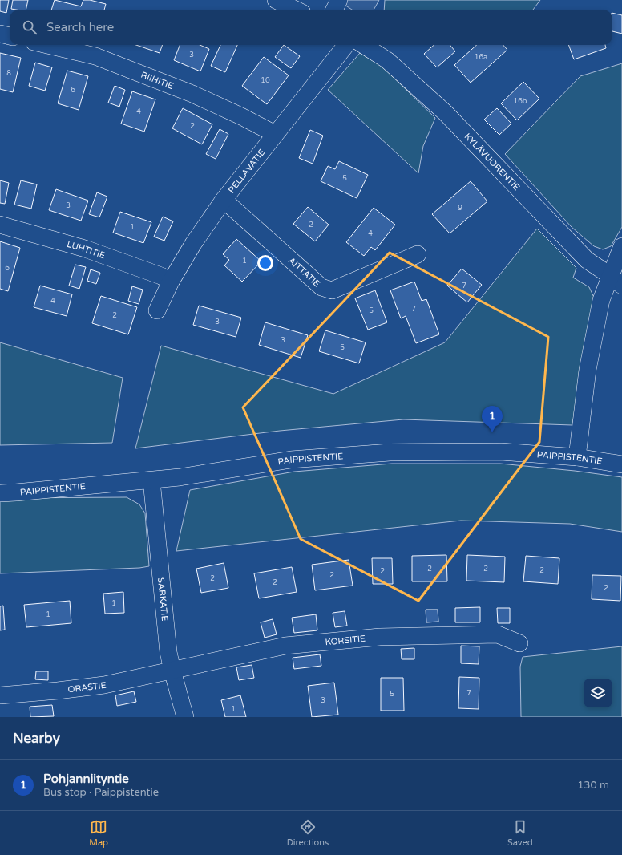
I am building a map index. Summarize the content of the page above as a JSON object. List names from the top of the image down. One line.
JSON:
{"streets":{"street":["RIIHITIE","KYLÄVUORENTIE","PELLAVATIE","LUHTITIE","AITTATIE","PAIPPISTENTIE","SARKATIE","KORSITIE","ORASTIE"]},"crossings":[["RIIHITIE","PELLAVATIE"],["PELLAVATIE","LUHTITIE"],["PELLAVATIE","AITTATIE"],["PAIPPISTENTIE","SARKATIE"],["SARKATIE","KORSITIE"],["SARKATIE","ORASTIE"],["KORSITIE","ORASTIE"]],"house_numbers":["3","16a","8","10","6","16b","4","2","5","3","9","2","1","4","1","6","7","4","7","5","2","3","3","5","2","2","2","2","2","2","2","2","1","1","7","5","3","1"],"page":{"search":"Search here","pins":"1","heading":"Nearby","list":[{"mark":"1","name":"Pohjanniityntie","note":"Bus stop · Paippistentie","value":"130 m"}],"nav":["Map","Directions","Saved"]}}
